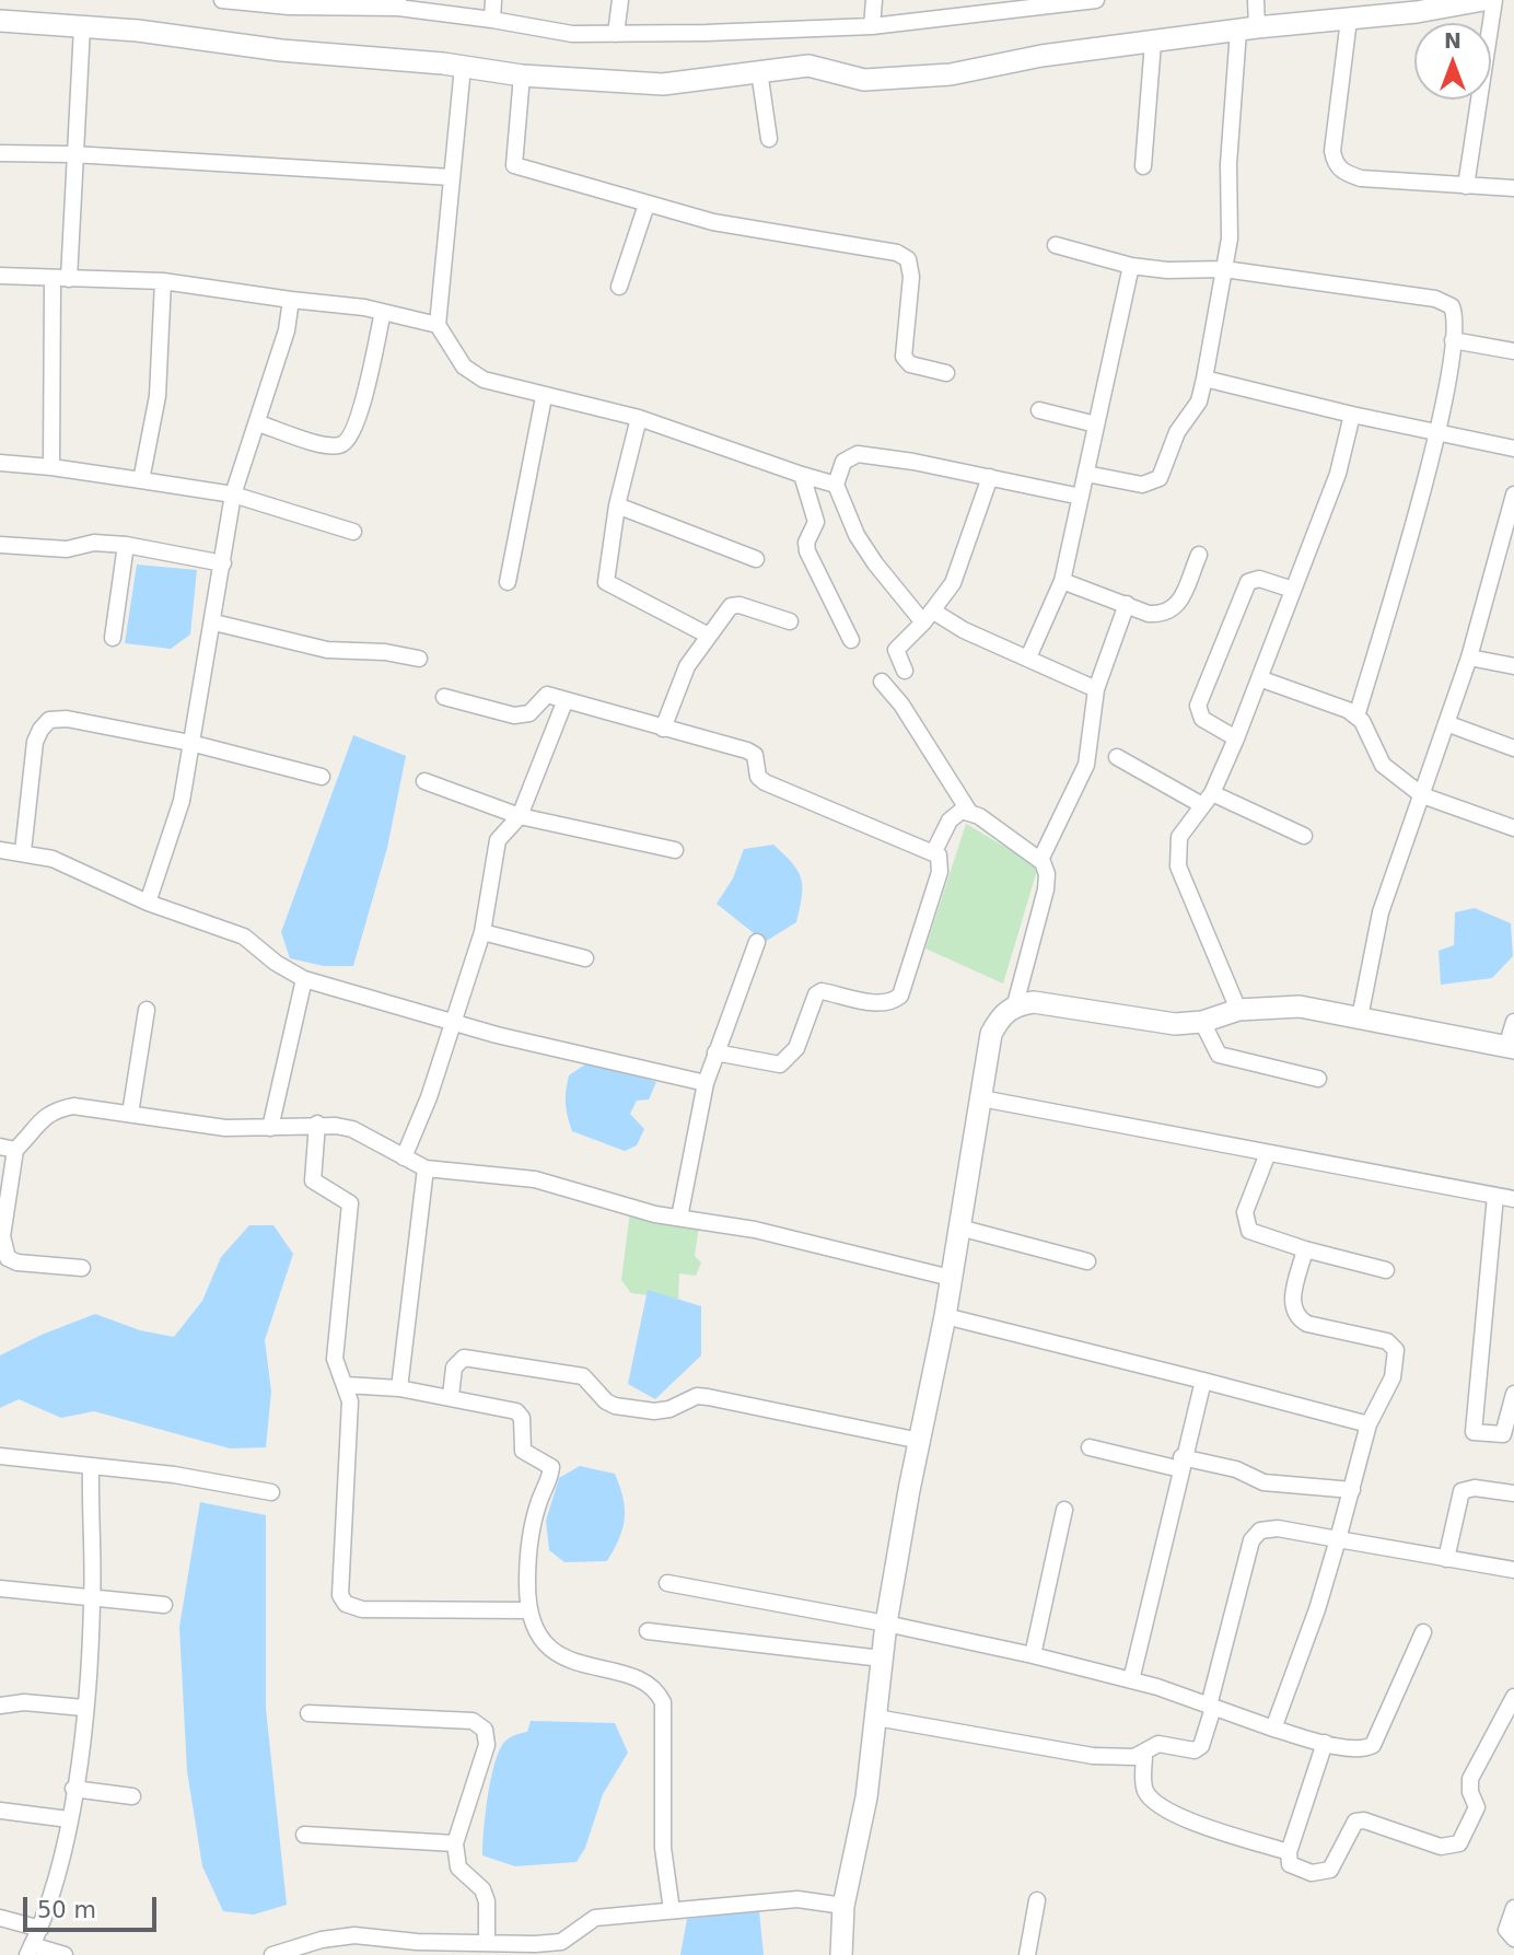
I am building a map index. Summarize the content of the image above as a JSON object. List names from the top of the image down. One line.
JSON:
{"scale_bar":"50 m","north":"top"}
